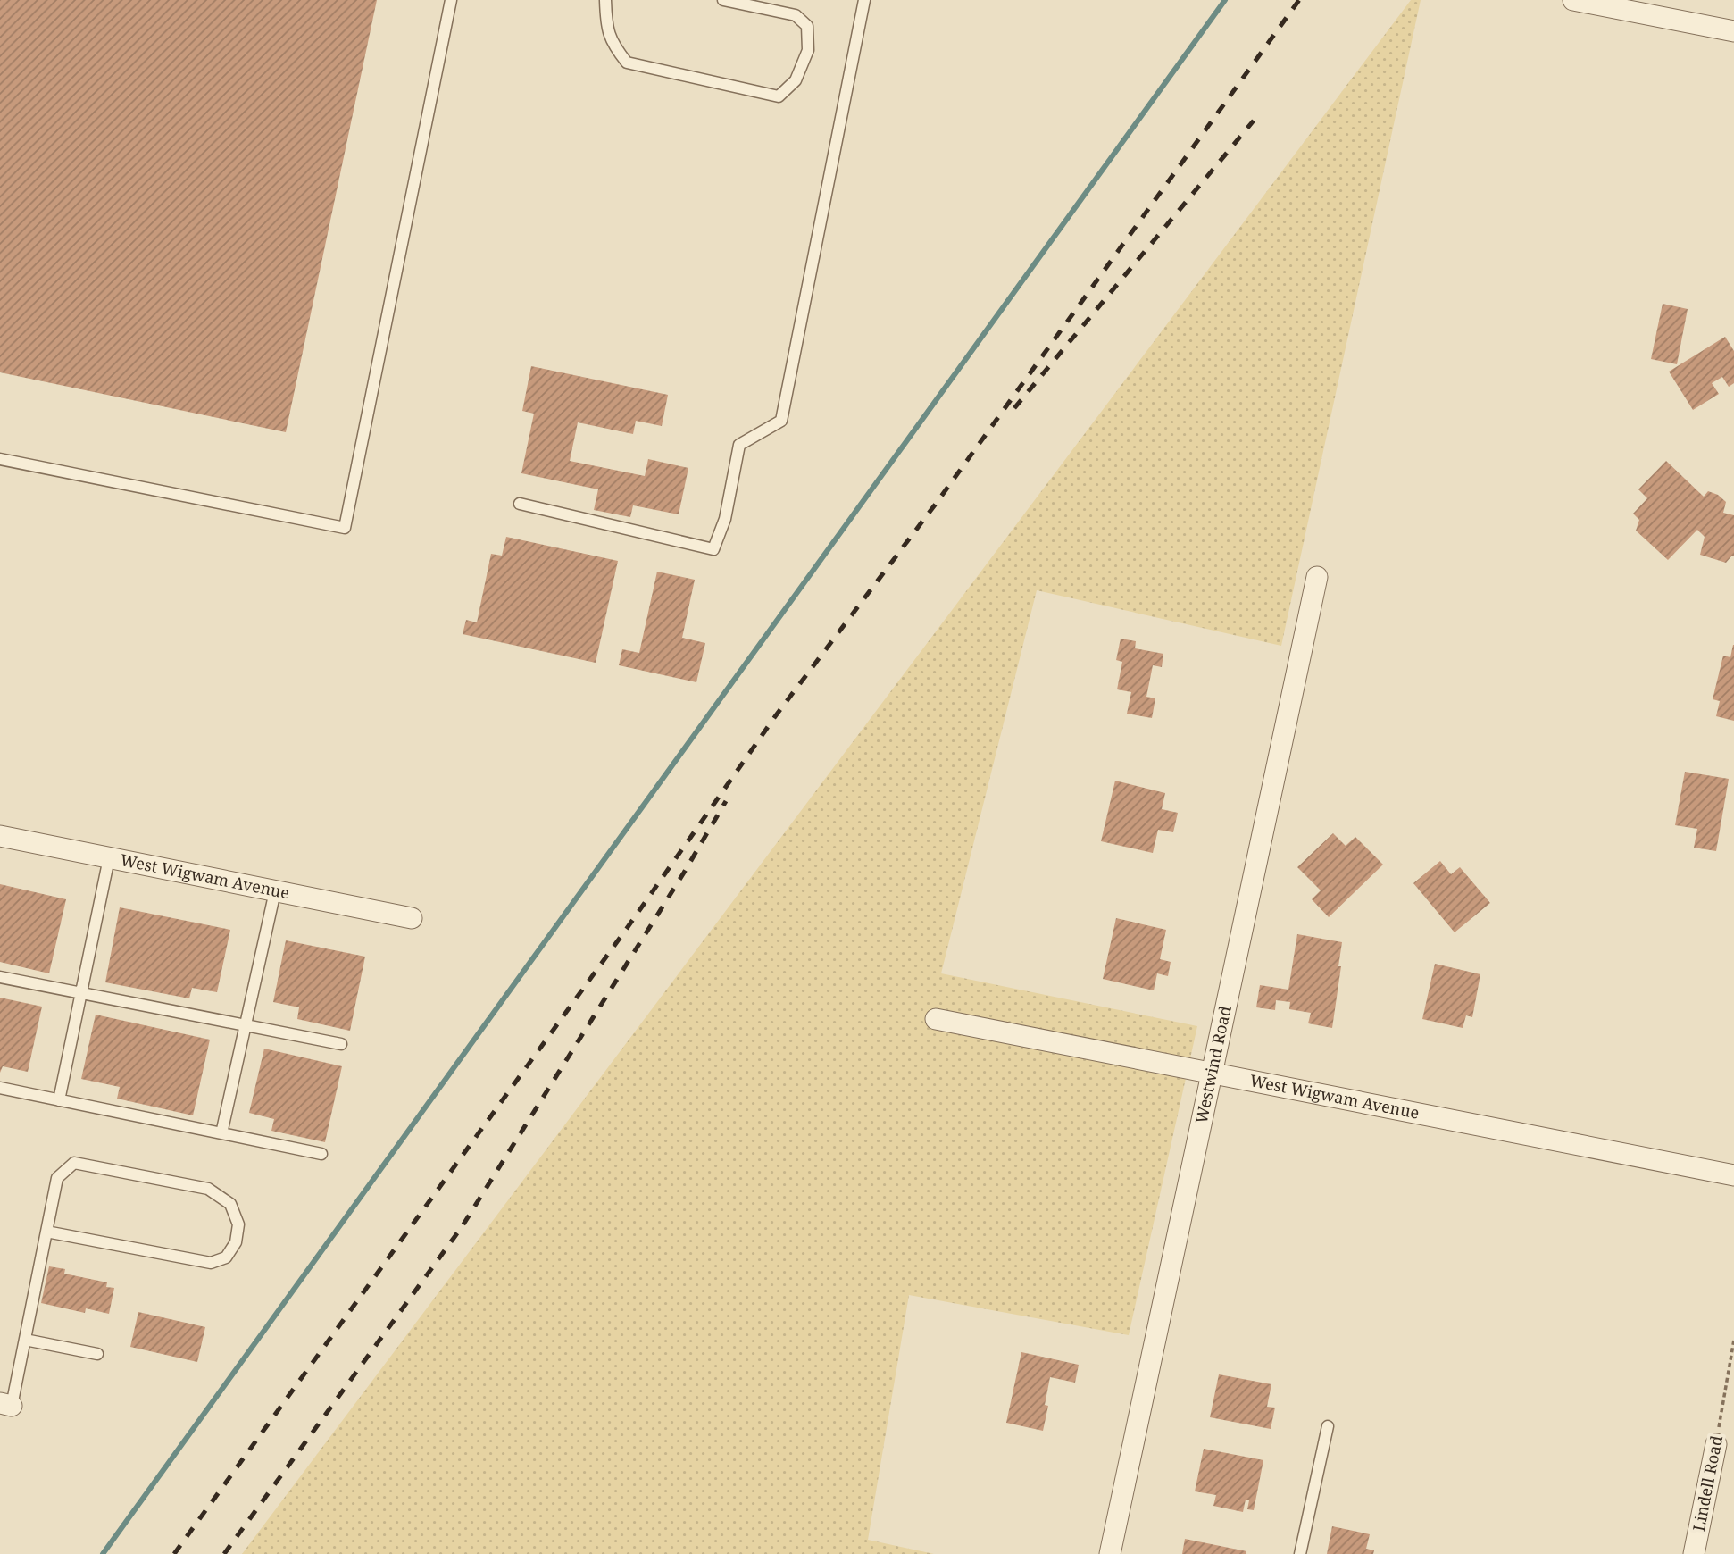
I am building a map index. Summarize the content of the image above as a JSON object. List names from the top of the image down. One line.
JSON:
{"streets":{"street":["West Wigwam Avenue","Westwind Road","Lindell Road"]},"crossings":[["West Wigwam Avenue","Westwind Road"]]}
